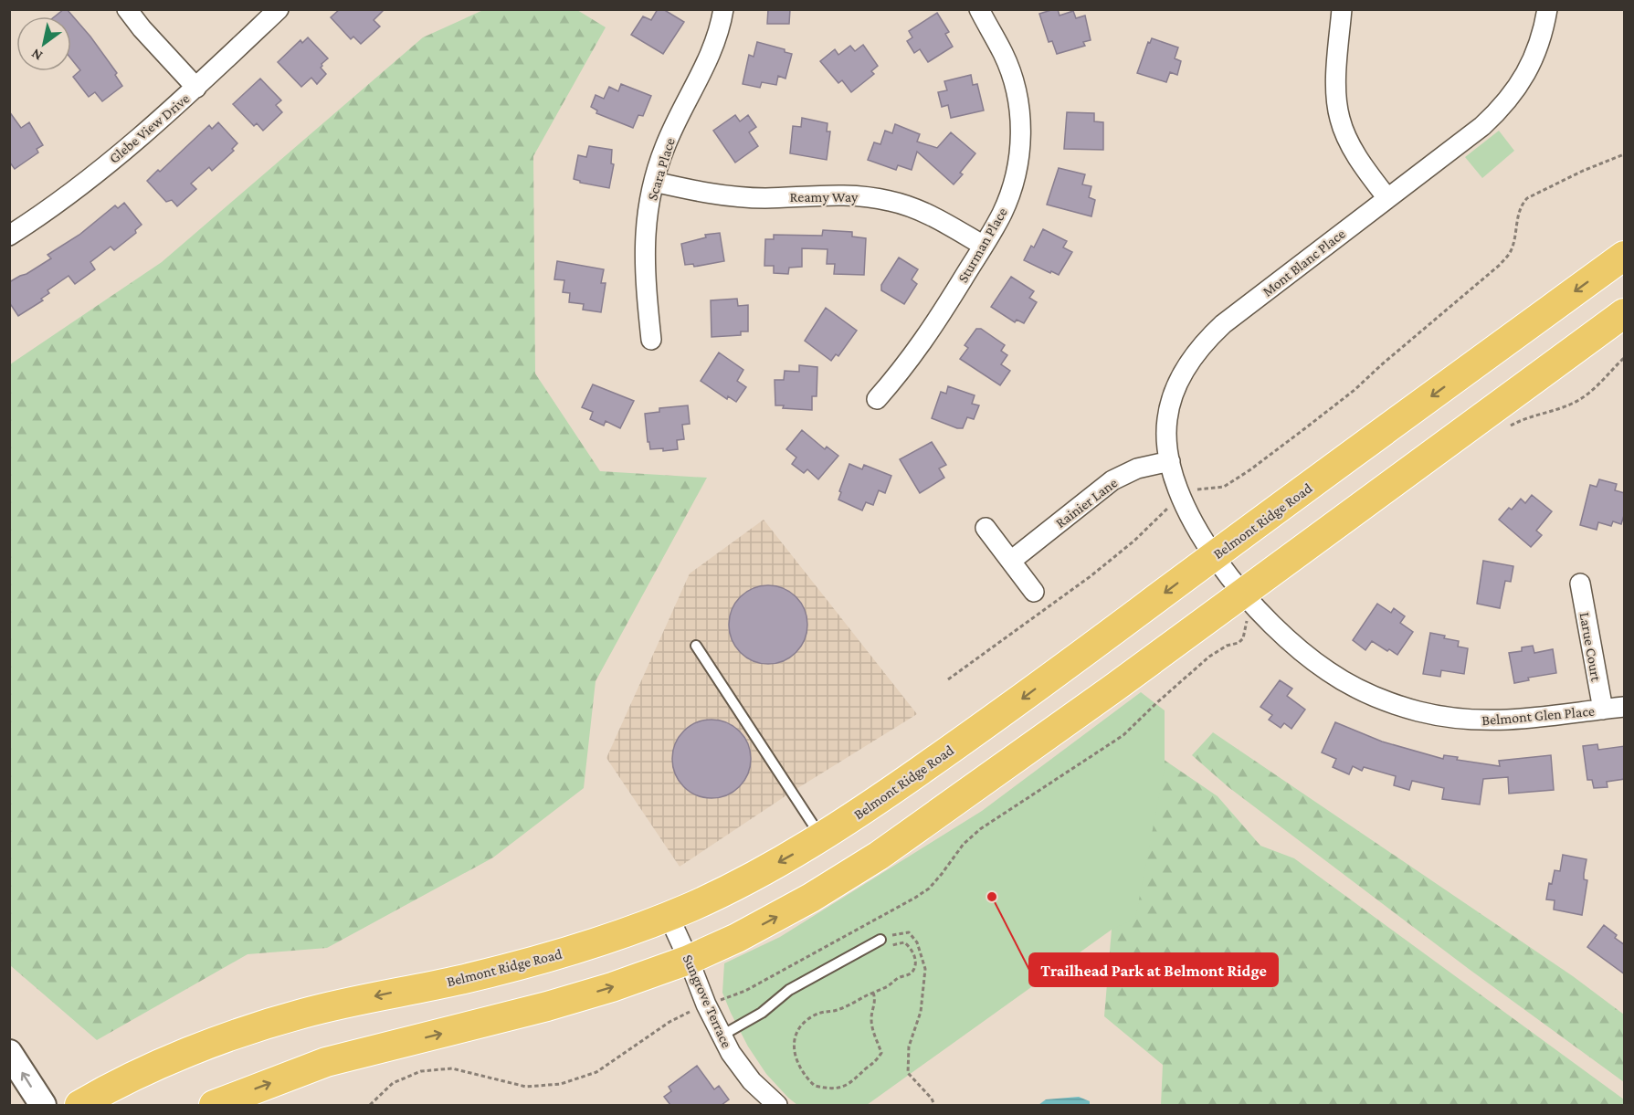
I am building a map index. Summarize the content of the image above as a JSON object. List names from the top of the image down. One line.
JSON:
{"streets":{"main road":["Belmont Ridge Road"],"street":["Glebe View Drive","Scara Place","Reamy Way","Sturman Place","Mont Blanc Place","Rainier Lane","Larue Court","Belmont Glen Place","Sungrove Terrace"]},"crossings":[["Scara Place","Reamy Way"],["Reamy Way","Sturman Place"],["Mont Blanc Place","Rainier Lane"],["Mont Blanc Place","Belmont Ridge Road"],["Mont Blanc Place","Belmont Glen Place"],["Belmont Ridge Road","Belmont Glen Place"],["Belmont Ridge Road","Sungrove Terrace"],["Larue Court","Belmont Glen Place"]],"places":["Trailhead Park at Belmont Ridge"],"north":"bottom left"}
